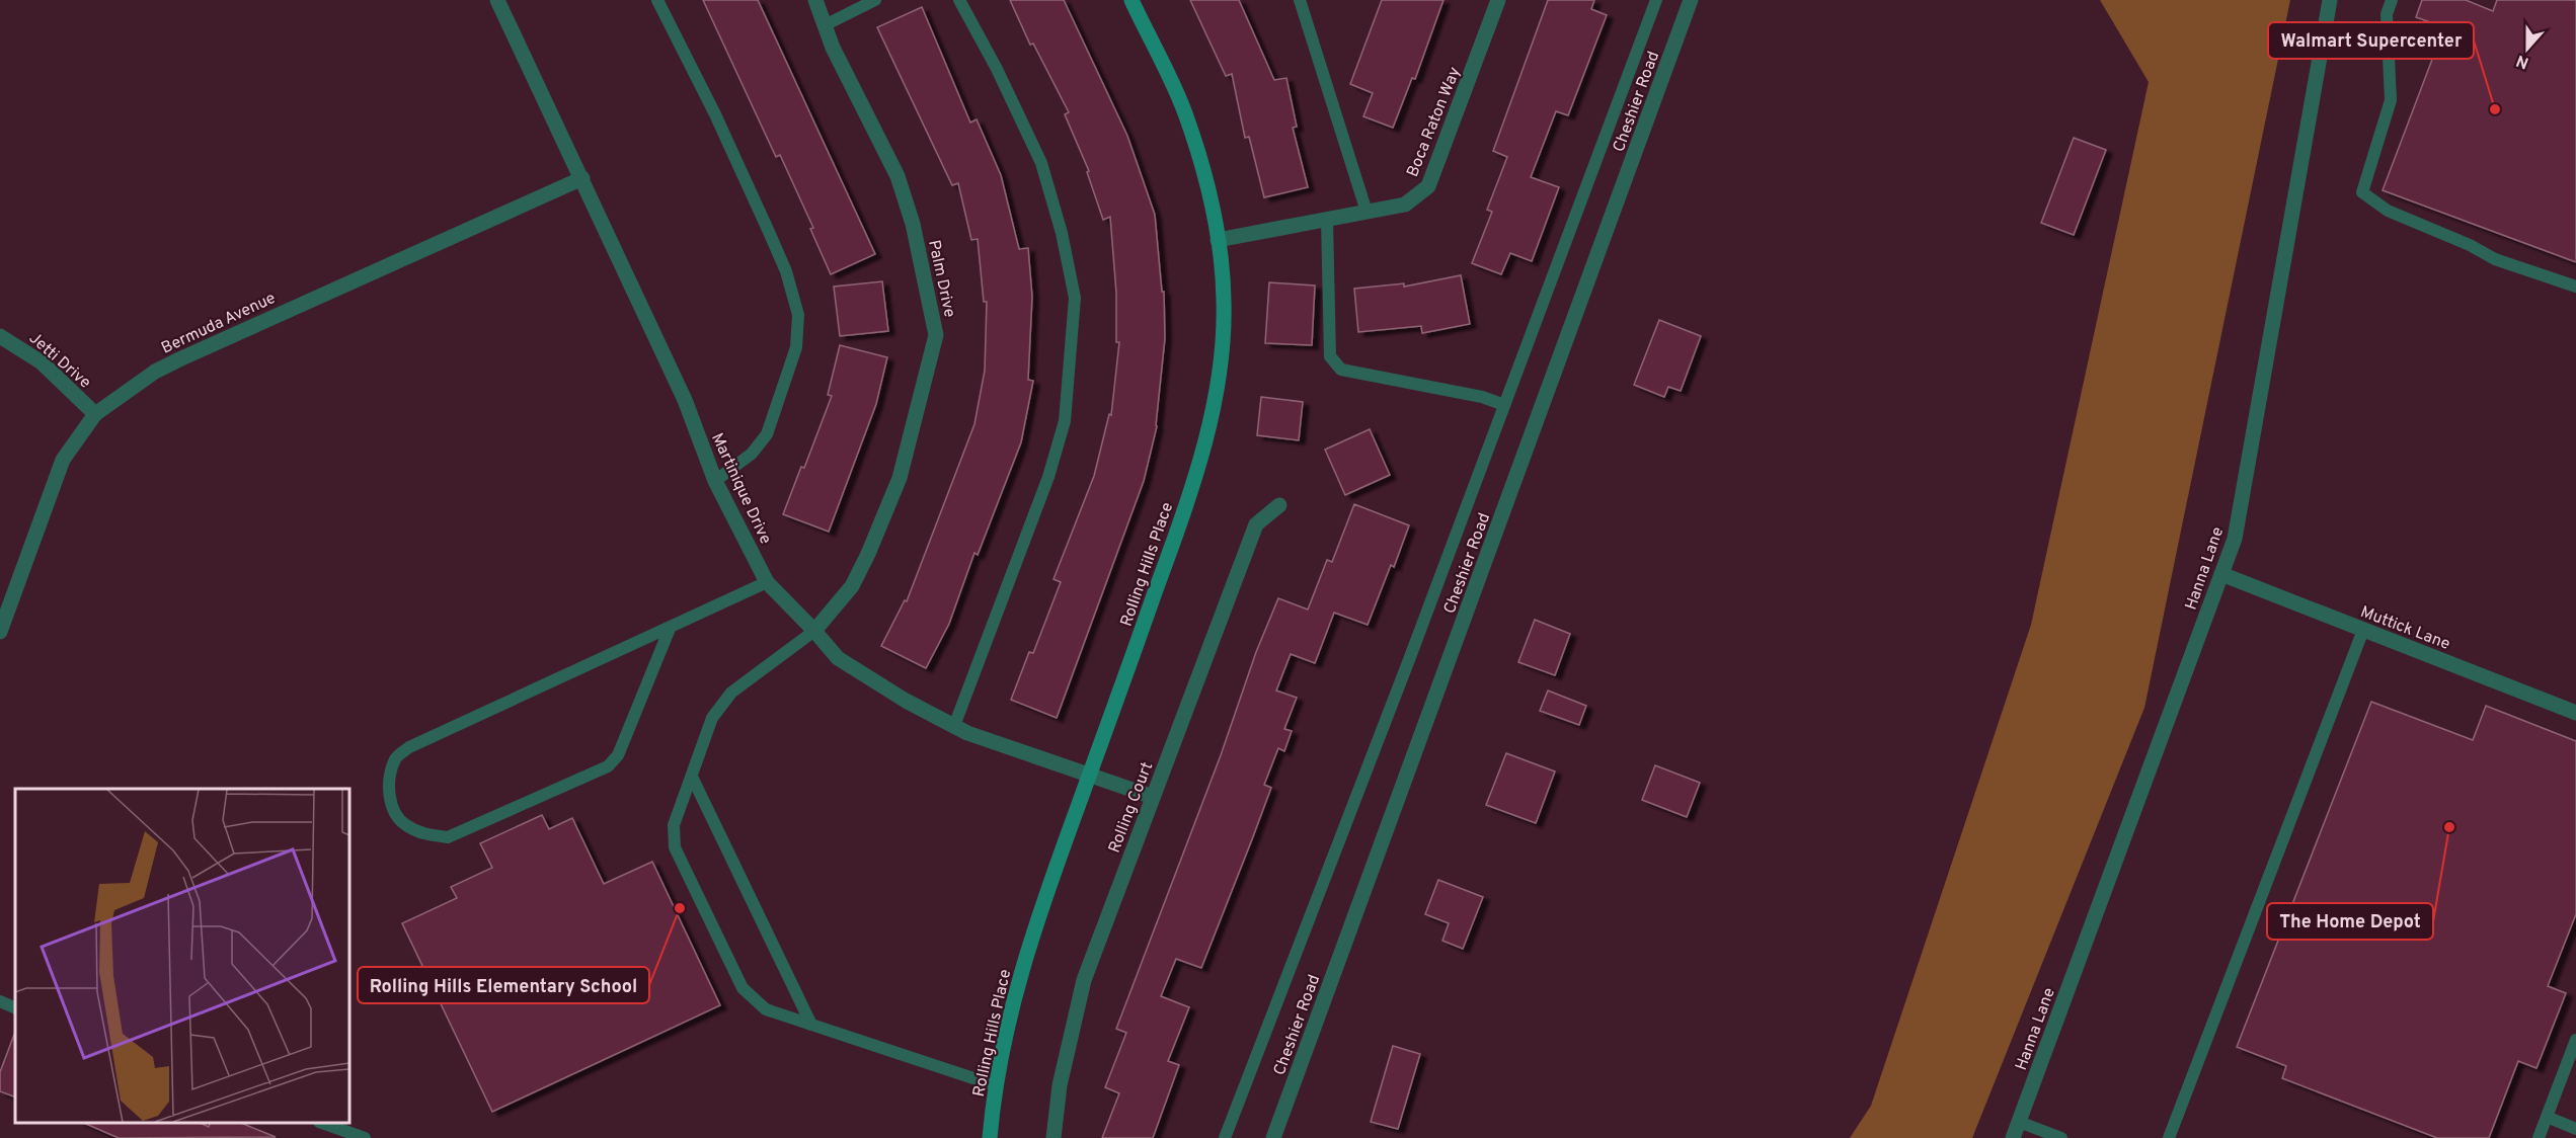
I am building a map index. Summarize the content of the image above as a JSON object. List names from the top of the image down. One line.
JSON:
{"streets":{"street":["Cheshier Road","Boca Raton Way","Palm Drive","Bermuda Avenue","Jetti Drive","Martinique Drive","Rolling Hills Place","Hanna Lane","Muttick Lane","Rolling Court"]},"crossings":[["Boca Raton Way","Rolling Hills Place"],["Palm Drive","Martinique Drive"],["Bermuda Avenue","Jetti Drive"],["Bermuda Avenue","Martinique Drive"],["Martinique Drive","Rolling Hills Place"],["Martinique Drive","Rolling Court"],["Hanna Lane","Muttick Lane"]],"places":["Walmart Supercenter","The Home Depot","Rolling Hills Elementary School"],"north":"bottom"}
